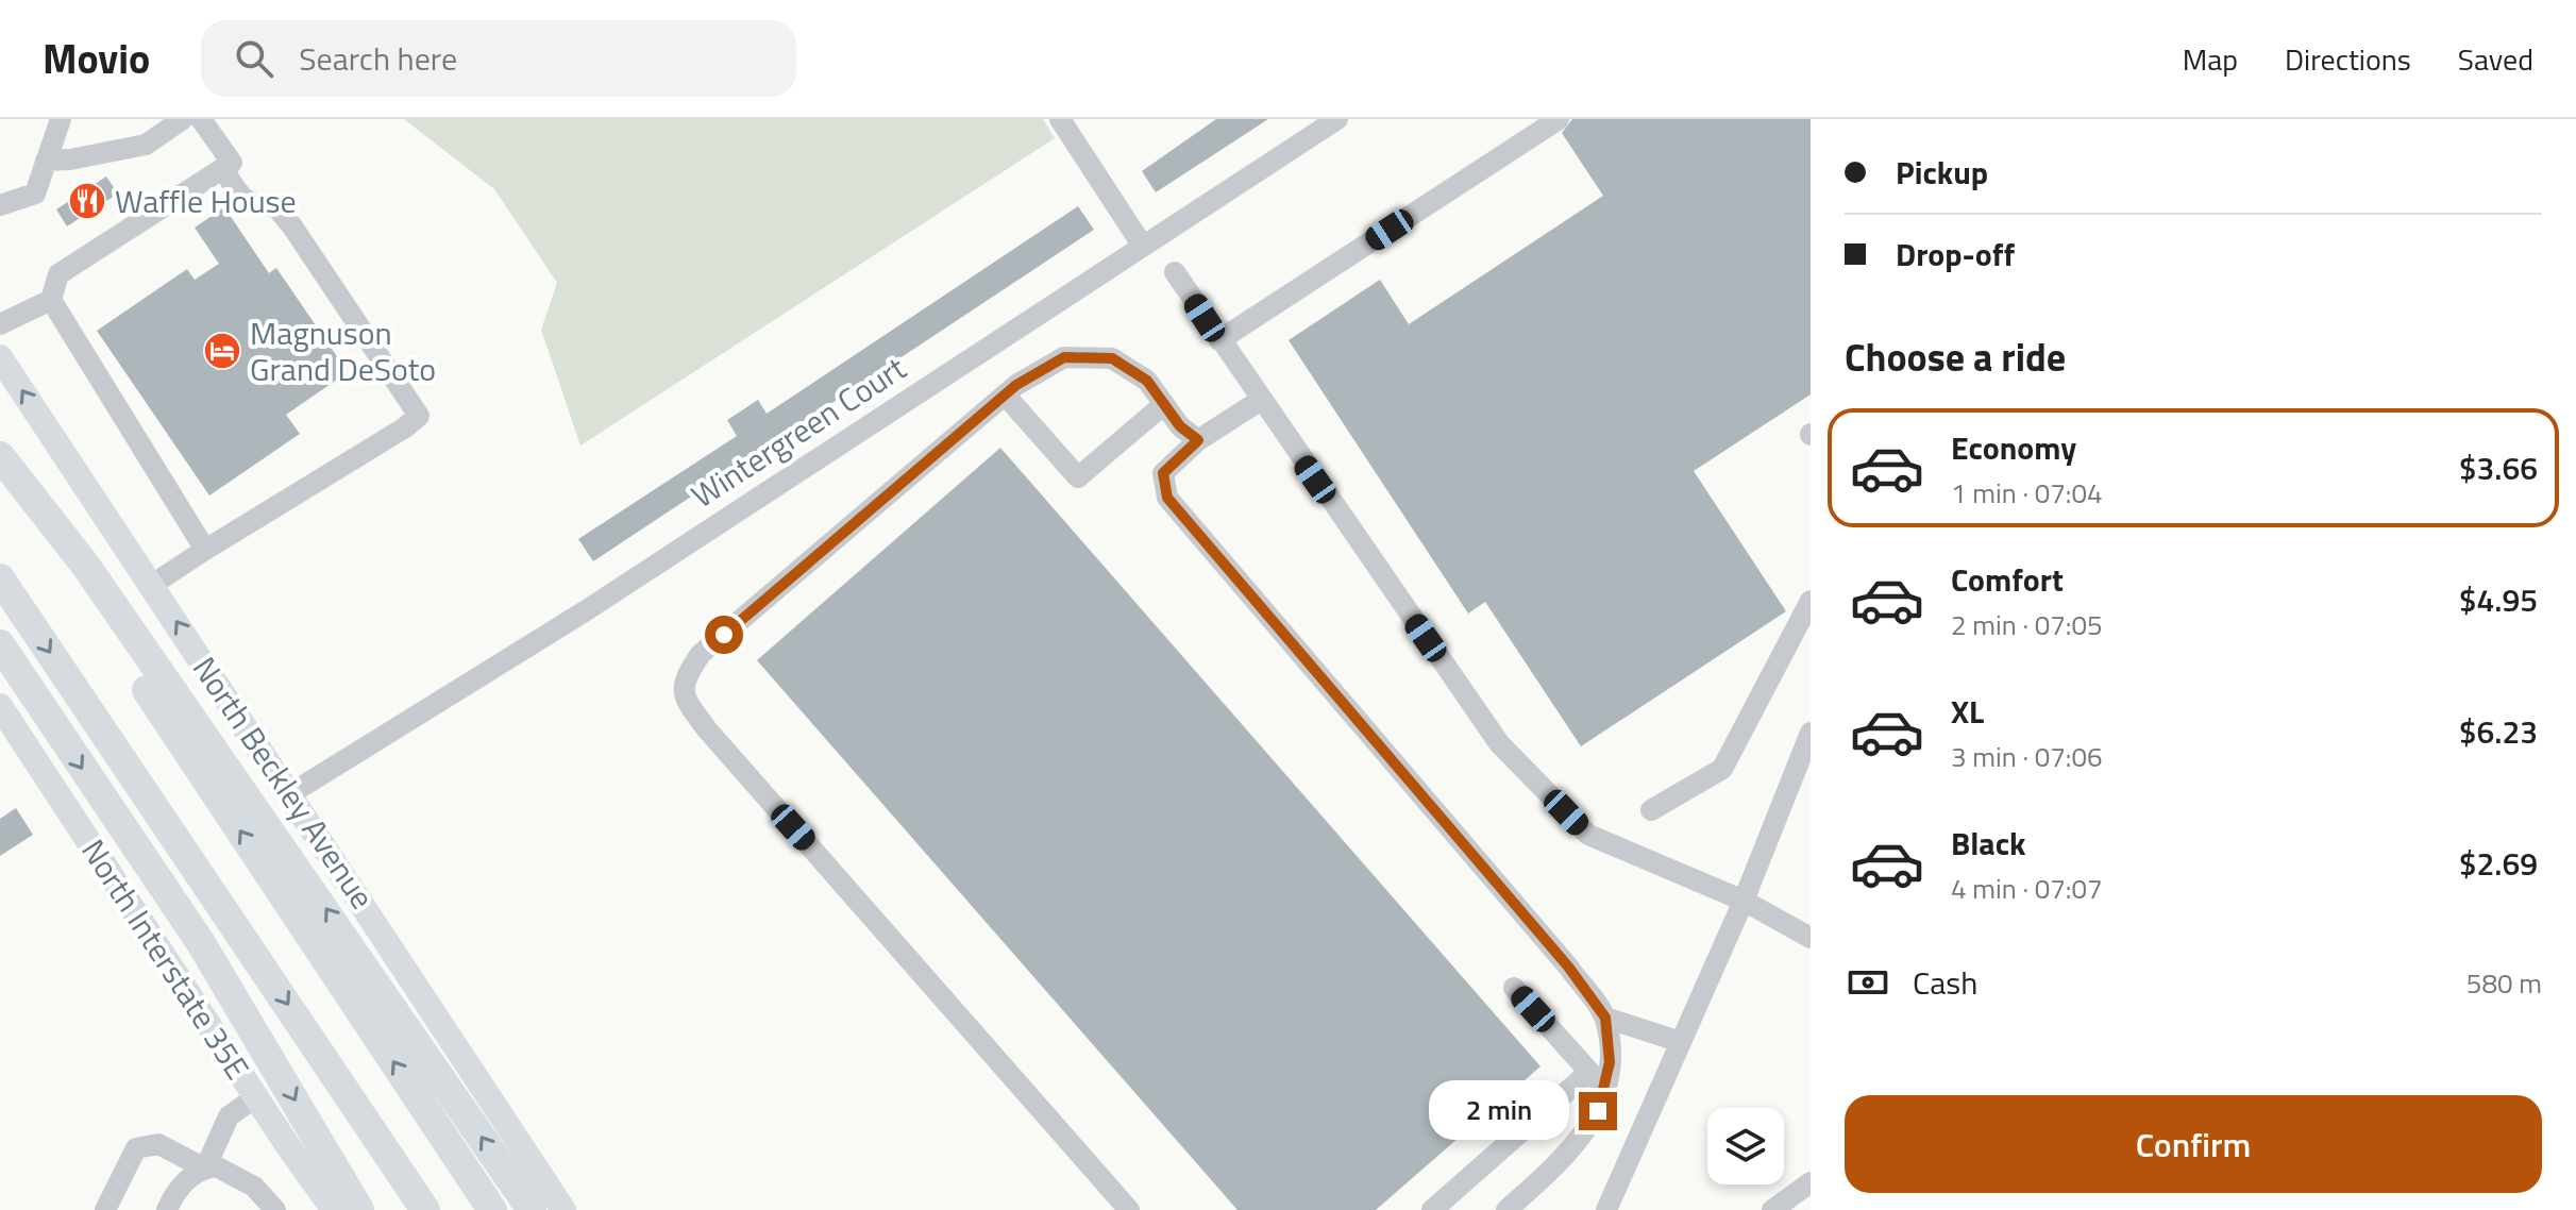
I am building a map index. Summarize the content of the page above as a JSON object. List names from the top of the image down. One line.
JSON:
{"streets":{"main road":["North Beckley Avenue","North Interstate 35E"],"street":["Wintergreen Court"]},"crossings":[["Wintergreen Court","North Beckley Avenue"]],"one_way":["North Beckley Avenue"],"places":{"restaurant":["Waffle House"],"hotel":["Magnuson Grand DeSoto"]},"page":{"header":"Movio","search":"Search here","nav":["Map","Directions","Saved"],"banner":["Pickup","Drop-off"],"heading":"Choose a ride","list":[{"name":"Economy","note":"1 min · 07:04","value":"$3.66"},{"name":"Comfort","note":"2 min · 07:05","value":"$4.95"},{"name":"XL","note":"3 min · 07:06","value":"$6.23"},{"name":"Black","note":"4 min · 07:07","value":"$2.69"}],"pay":["Cash","580 m"],"buttons":"Confirm","bubble":"2 min"}}
